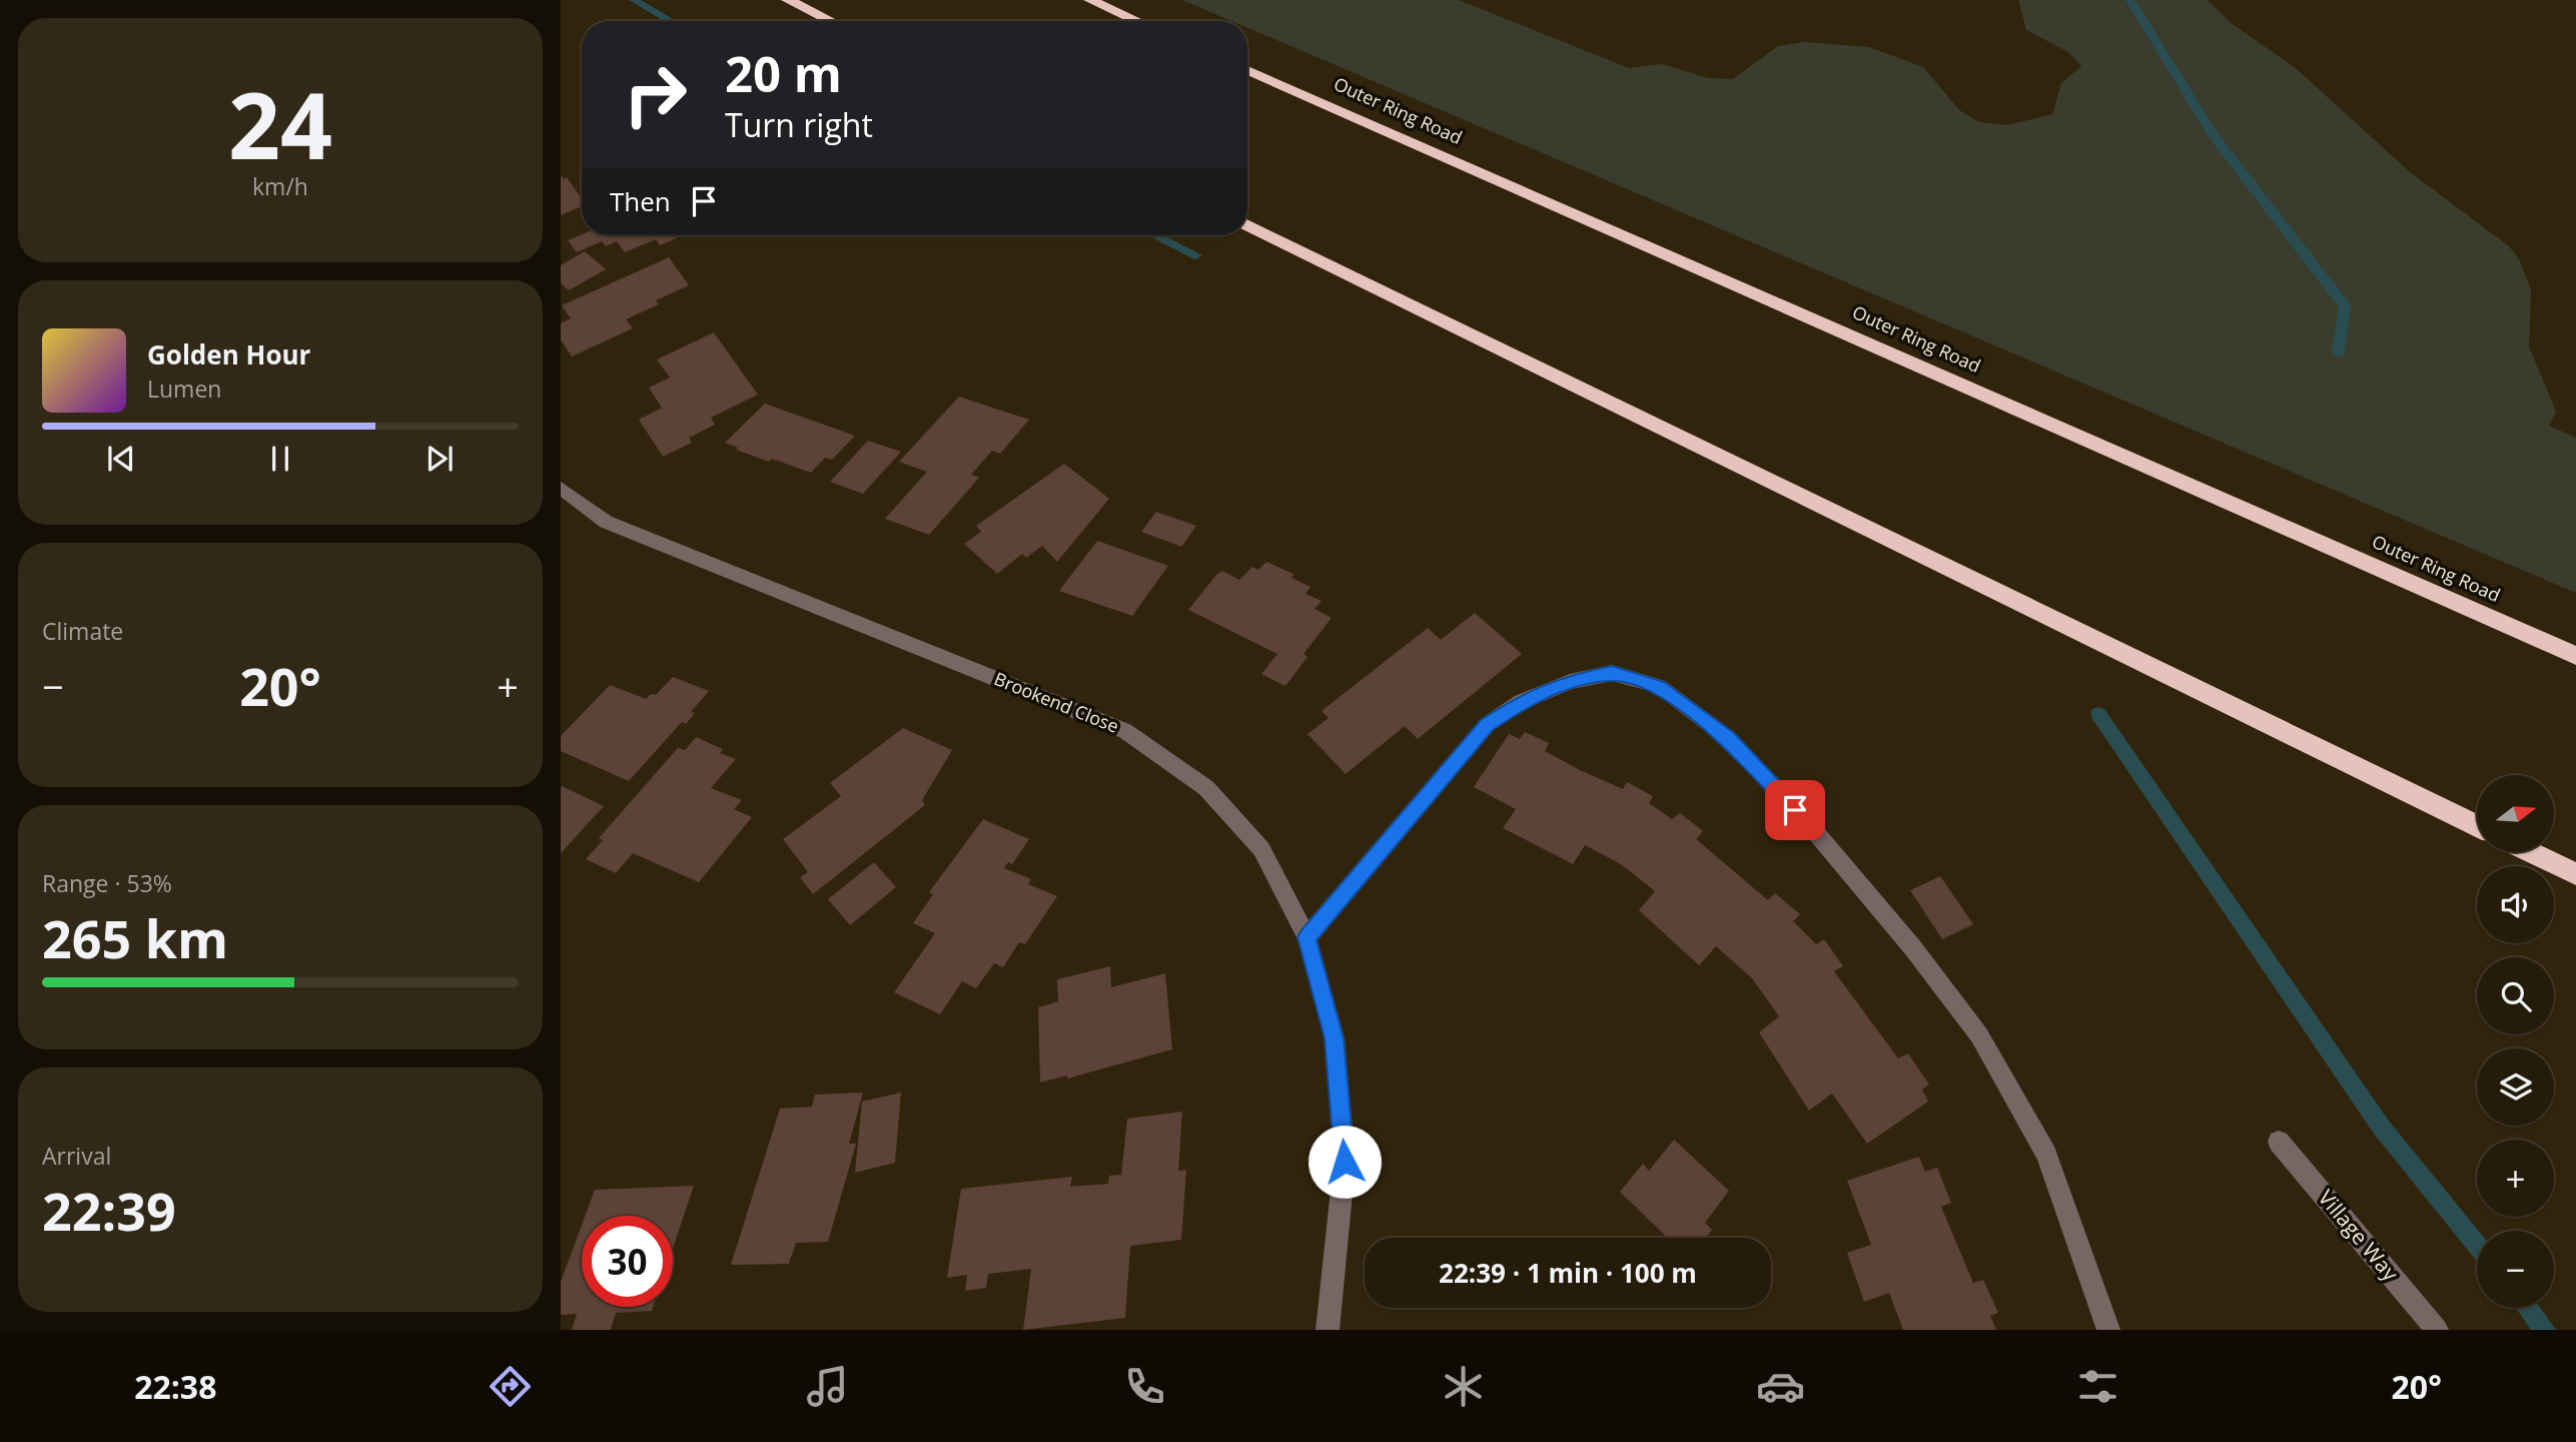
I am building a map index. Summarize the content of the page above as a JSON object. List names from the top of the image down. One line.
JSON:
{"streets":{"highway":["Outer Ring Road"],"street":["Brookend Close","Village Way"]},"north":"right","page":{"tile":[["24","km/h"],"Climate",["Range · 53%","265 km"],["Arrival","22:39"]],"turn":["20 m","Turn right"],"then":"Then","song":["Golden Hour","Lumen"],"heat":["−","20°","+"],"map_buttons":["+","−"],"limit":"30","trip":"22:39 · 1 min · 100 m","tabs":["22:38","20°"]}}
